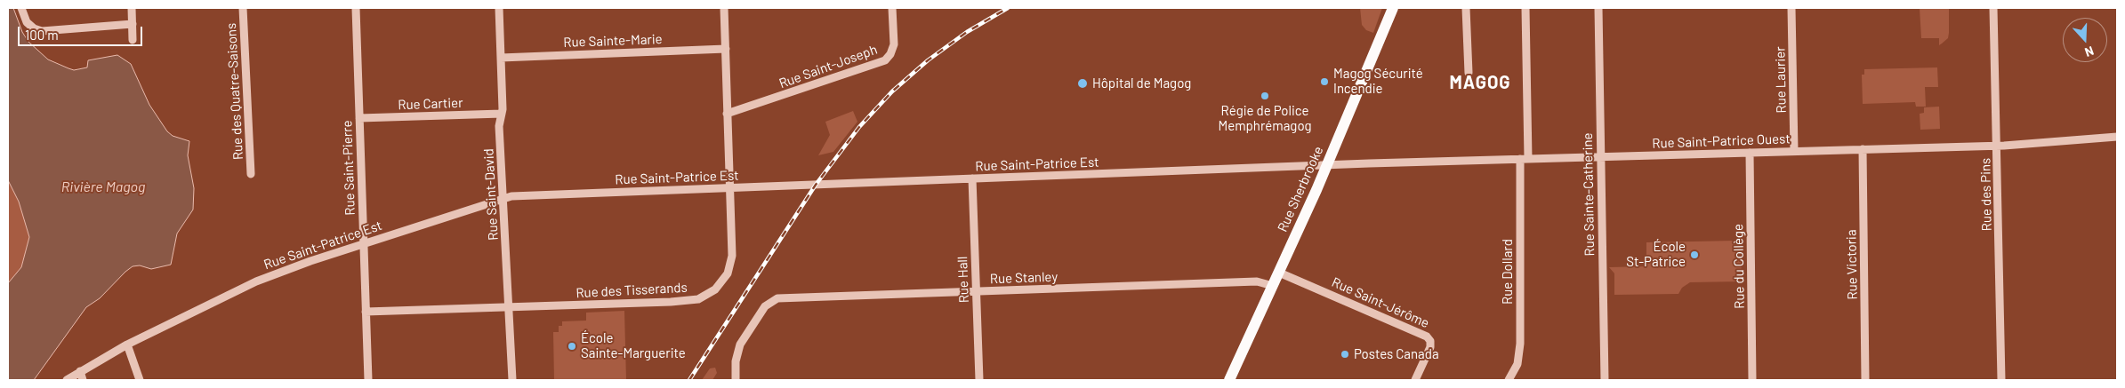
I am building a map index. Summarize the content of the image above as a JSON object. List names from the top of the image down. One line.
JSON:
{"streets":{"main road":["Rue Sherbrooke"],"street":["Rue Sainte-Marie","Rue Saint-Joseph","Rue Laurier","Rue des Quatre-Saisons","Rue Cartier","Rue Saint-Patrice Ouest","Rue Saint-Patrice Est","Rue Saint-Pierre","Rue Saint-David","Rue Sainte-Catherine","Rue des Pins","Rue Victoria","Rue du Collège","Rue Dollard","Rue Stanley","Rue Hall","Rue des Tisserands","Rue Saint-Jérôme"]},"crossings":[["Rue Sainte-Marie","Rue Saint-David"],["Rue Sainte-Marie","Rue des Tisserands"],["Rue Saint-Joseph","Rue des Tisserands"],["Rue Laurier","Rue Saint-Patrice Ouest"],["Rue Cartier","Rue Saint-Pierre"],["Rue Cartier","Rue Saint-David"],["Rue Saint-Patrice Ouest","Rue Saint-Patrice Est"],["Rue Saint-Patrice Ouest","Rue Sherbrooke"],["Rue Saint-Patrice Ouest","Rue Sainte-Catherine"],["Rue Saint-Patrice Ouest","Rue des Pins"],["Rue Saint-Patrice Ouest","Rue Victoria"],["Rue Saint-Patrice Ouest","Rue du Collège"],["Rue Saint-Patrice Ouest","Rue Dollard"],["Rue Saint-Patrice Est","Rue Saint-Pierre"],["Rue Saint-Patrice Est","Rue Sherbrooke"],["Rue Saint-Patrice Est","Rue Saint-David"],["Rue Saint-Patrice Est","Rue Hall"],["Rue Saint-Patrice Est","Rue des Tisserands"],["Rue Saint-Pierre","Rue des Tisserands"],["Rue Sherbrooke","Rue Stanley"],["Rue Sherbrooke","Rue Saint-Jérôme"],["Rue Saint-David","Rue des Tisserands"],["Rue Stanley","Rue Hall"]],"districts":["MAGOG"],"water":["Rivière Magog"],"places":["Magog Sécurité Incendie","Hôpital de Magog","Régie de Police Memphrémagog","École St-Patrice","École Sainte-Marguerite","Postes Canada"],"scale_bar":"100 m","north":"bottom"}
